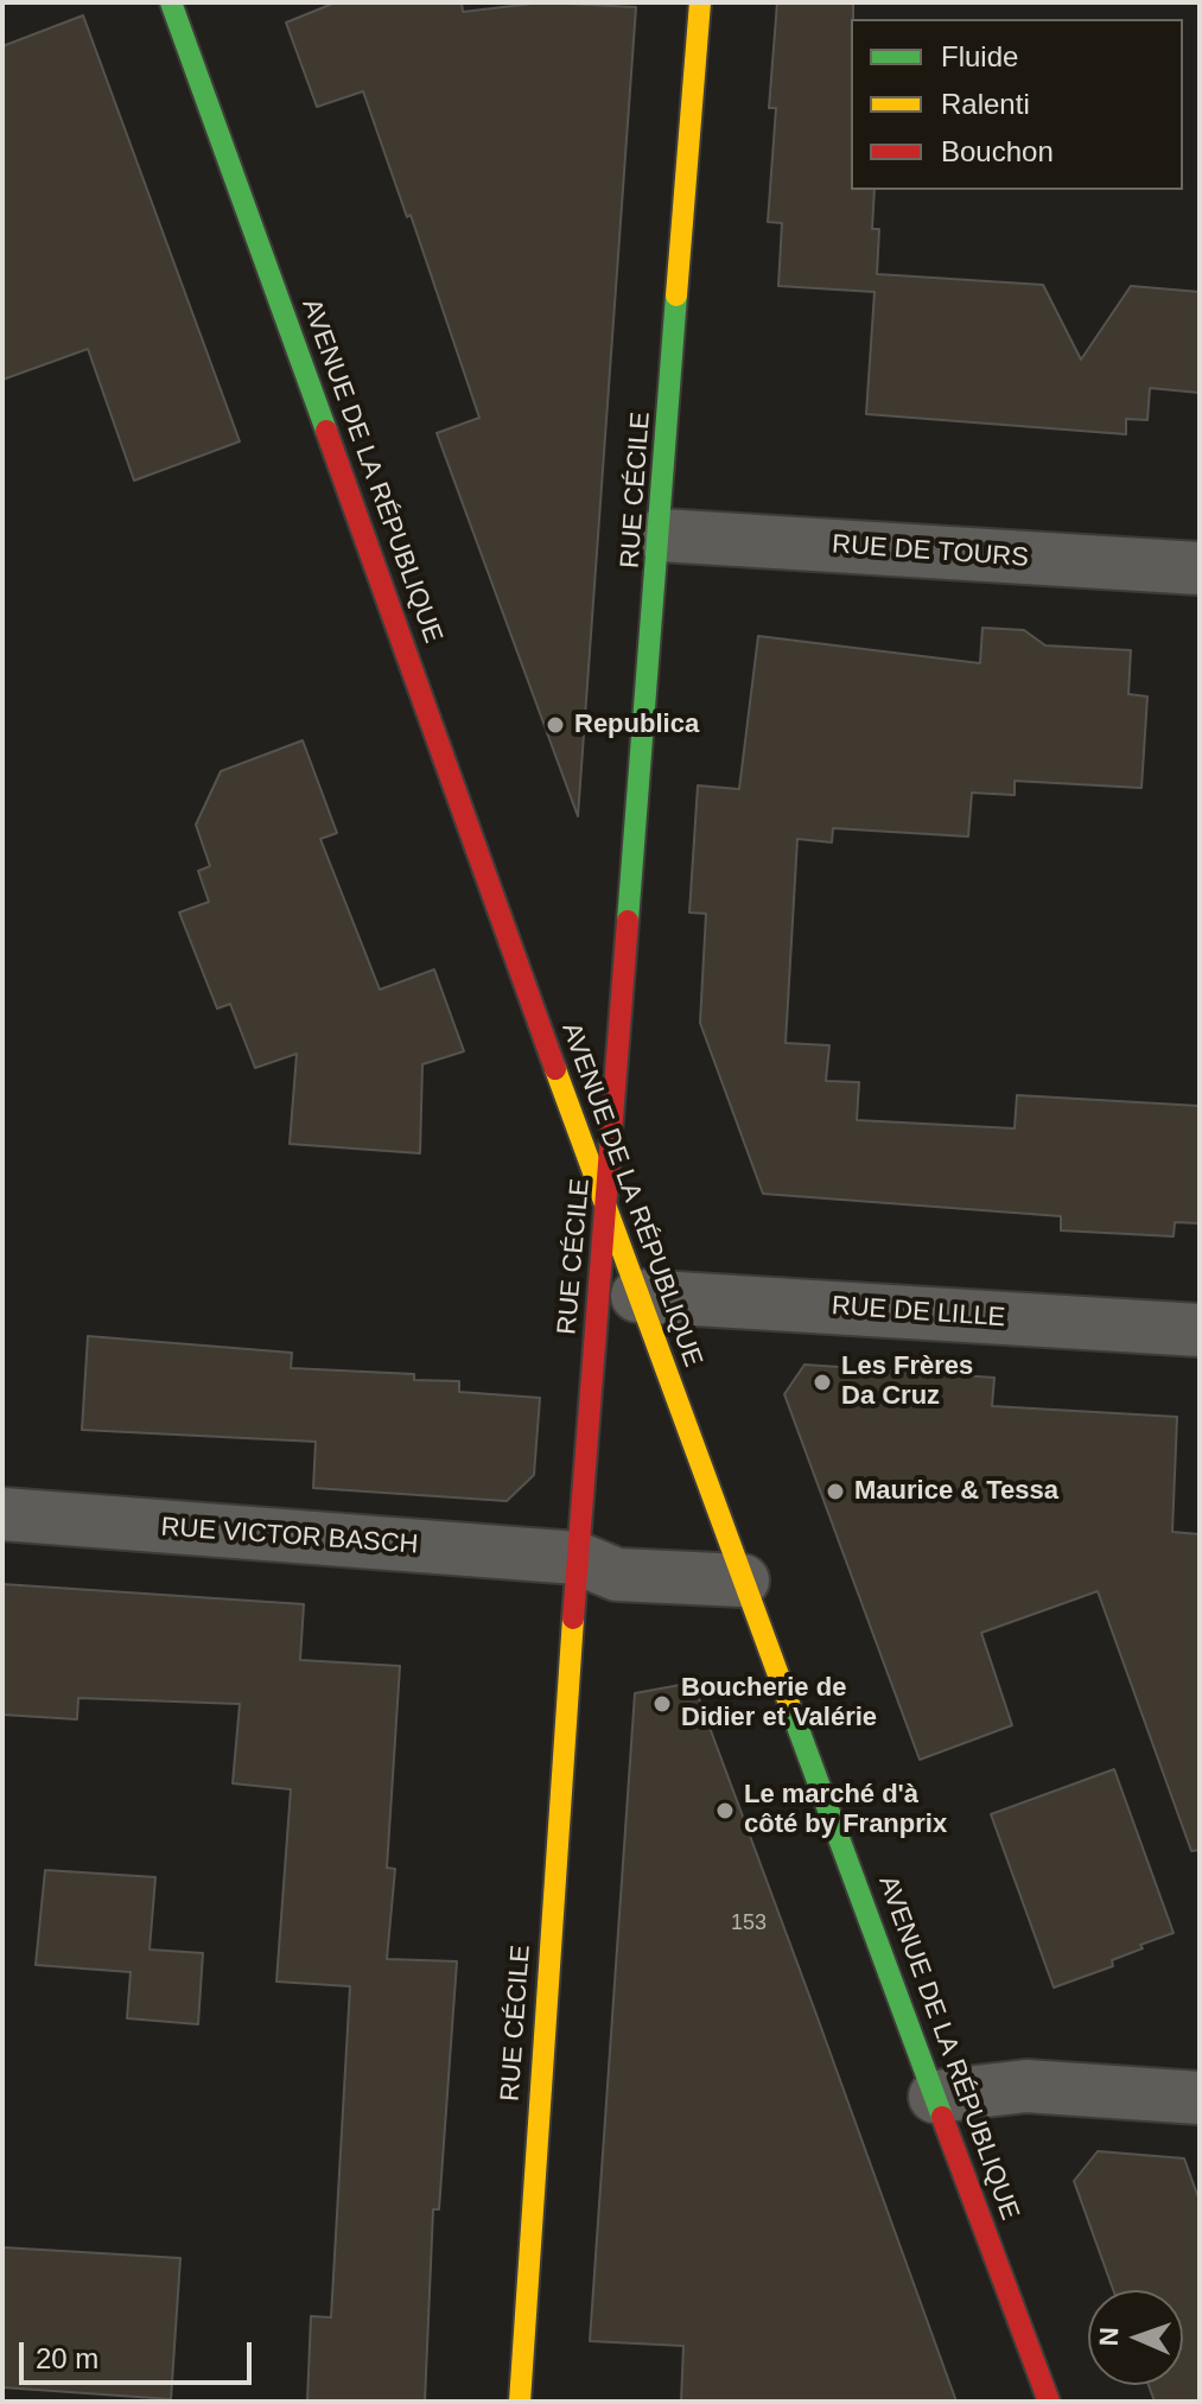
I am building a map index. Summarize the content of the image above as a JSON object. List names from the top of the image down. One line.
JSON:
{"streets":{"main road":["AVENUE DE LA RÉPUBLIQUE","RUE CÉCILE"],"street":["RUE DE TOURS","RUE DE LILLE","RUE VICTOR BASCH"]},"crossings":[["AVENUE DE LA RÉPUBLIQUE","RUE CÉCILE"],["AVENUE DE LA RÉPUBLIQUE","RUE DE LILLE"],["AVENUE DE LA RÉPUBLIQUE","RUE VICTOR BASCH"],["RUE CÉCILE","RUE DE TOURS"],["RUE CÉCILE","RUE VICTOR BASCH"]],"places":["Republica","Les Frères Da Cruz","Maurice & Tessa","Boucherie de Didier et Valérie","Le marché d'à côté by Franprix"],"house_numbers":["153"],"legend":["Fluide","Ralenti","Bouchon"],"scale_bar":"20 m","north":"left"}
